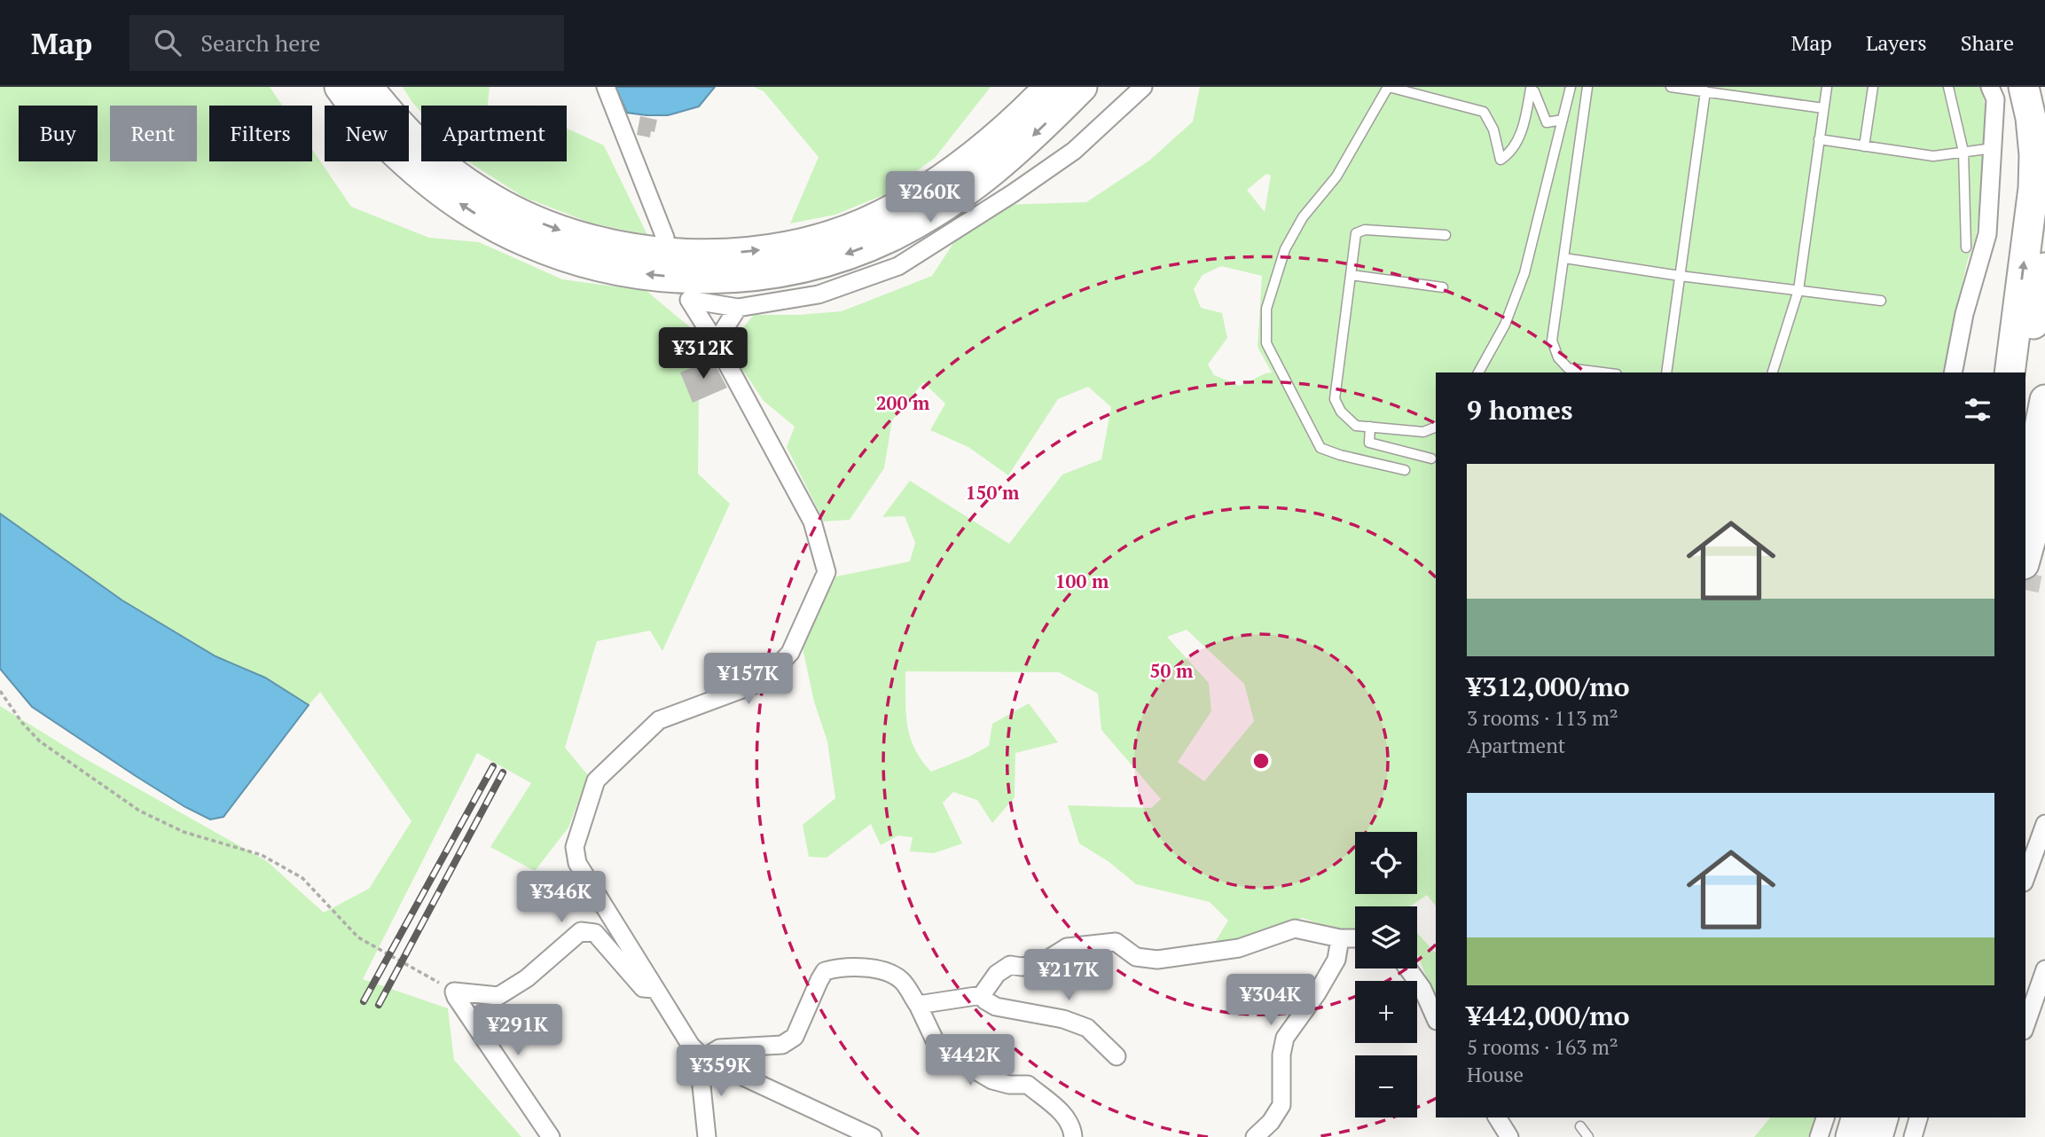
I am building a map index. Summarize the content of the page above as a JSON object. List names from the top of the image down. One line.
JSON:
{"page":{"header":"Map","search":"Search here","nav":["Map","Layers","Share"],"chip":["Buy","Rent","Filters","New","Apartment"],"price":["¥260K","¥312K","¥157K","¥346K","¥217K","¥304K","¥291K","¥442K","¥359K"],"heading":"9 homes","list":[{"name":"¥312,000/mo","note":"3 rooms · 113 m² · Apartment"},{"name":"¥442,000/mo","note":"5 rooms · 163 m² · House"}],"map_buttons":["+","−"]},"rings":["200 m","150 m","100 m","50 m"]}
